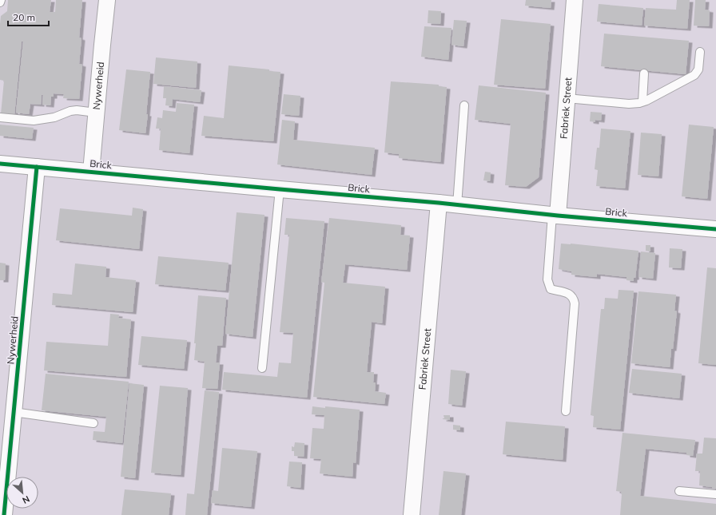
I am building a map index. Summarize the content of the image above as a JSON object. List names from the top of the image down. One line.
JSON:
{"streets":{"street":["Nywerheid","Fabriek Street","Brick"]},"crossings":[["Nywerheid","Brick"],["Fabriek Street","Brick"]],"scale_bar":"20 m","north":"bottom right"}
